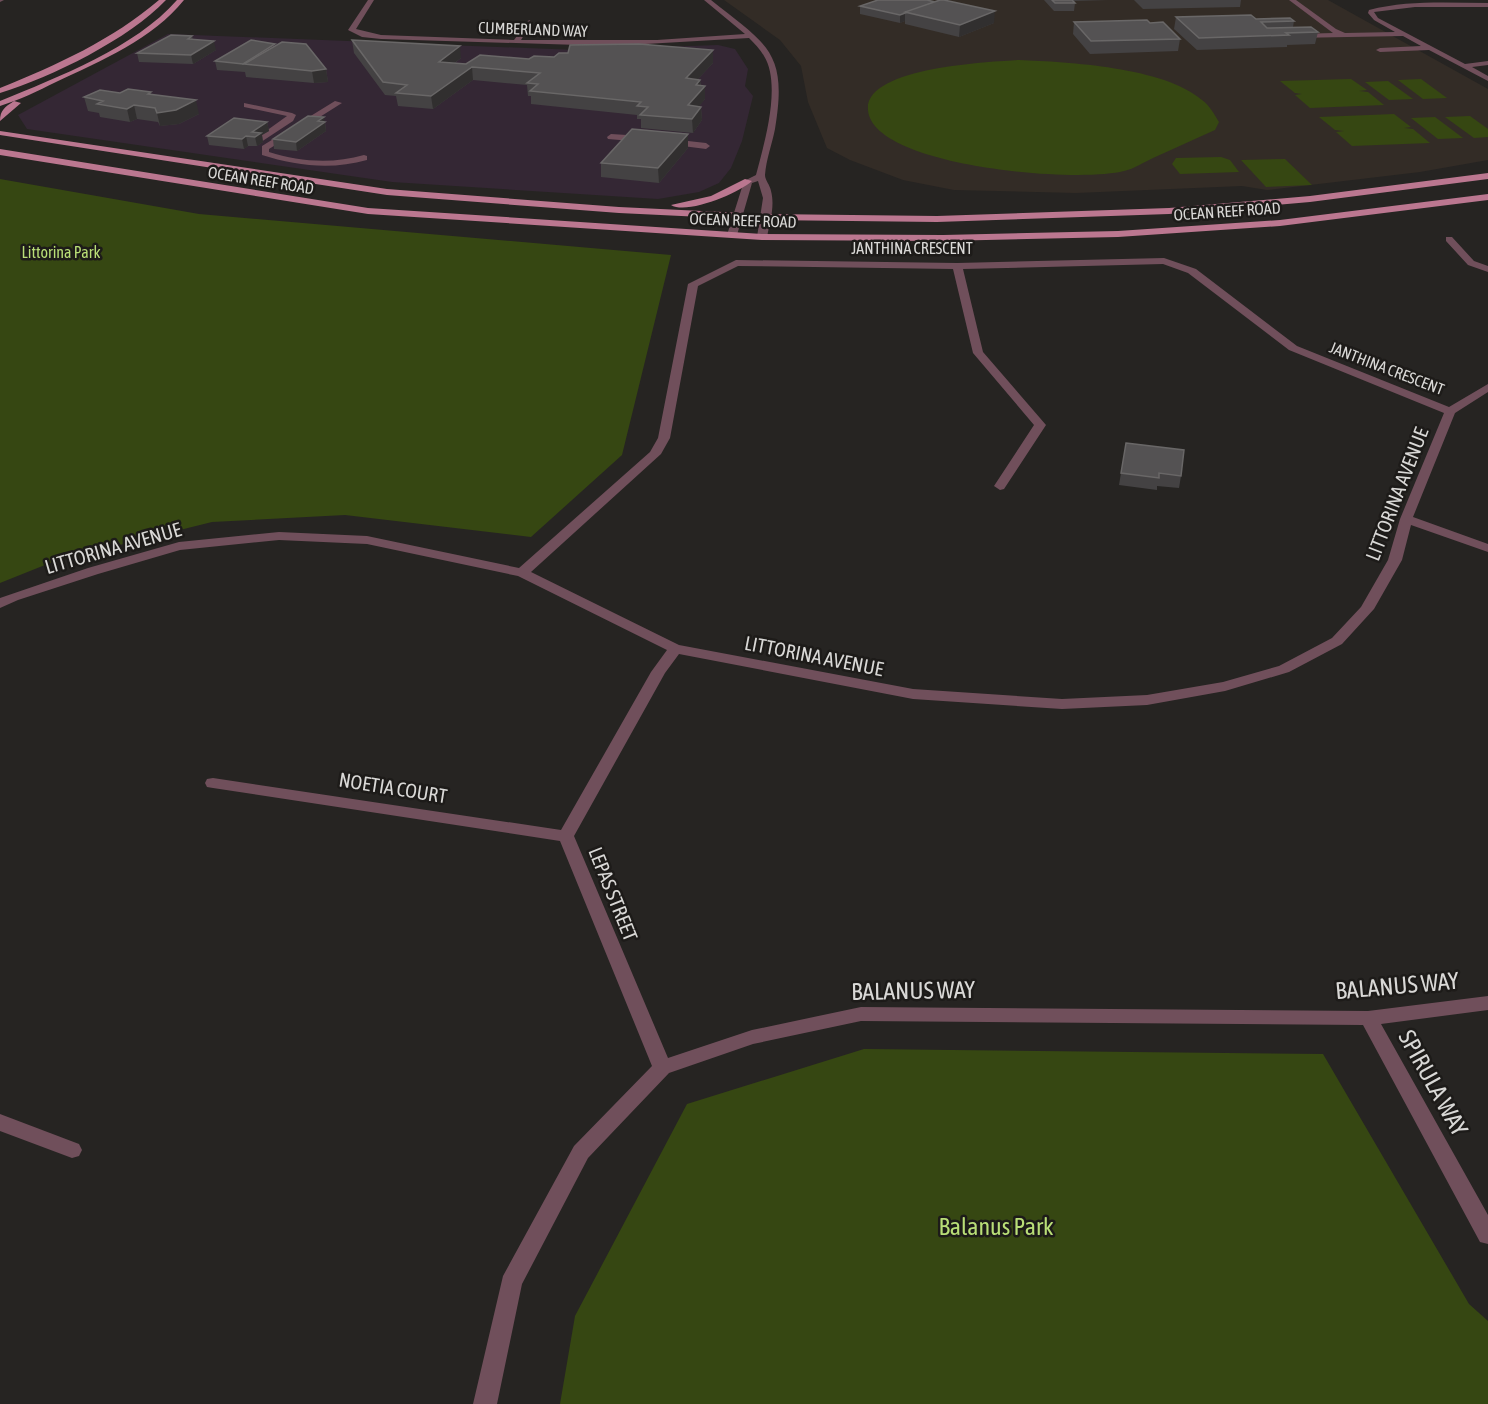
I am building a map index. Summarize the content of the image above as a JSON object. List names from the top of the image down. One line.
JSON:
{"streets":{"main road":["OCEAN REEF ROAD"],"street":["CUMBERLAND WAY","JANTHINA CRESCENT","LITTORINA AVENUE","NOETIA COURT","LEPAS STREET","BALANUS WAY","SPIRULA WAY"]},"crossings":[["JANTHINA CRESCENT","LITTORINA AVENUE"],["LITTORINA AVENUE","LEPAS STREET"],["NOETIA COURT","LEPAS STREET"],["LEPAS STREET","BALANUS WAY"],["BALANUS WAY","SPIRULA WAY"]],"parks":["Littorina Park","Balanus Park"]}
